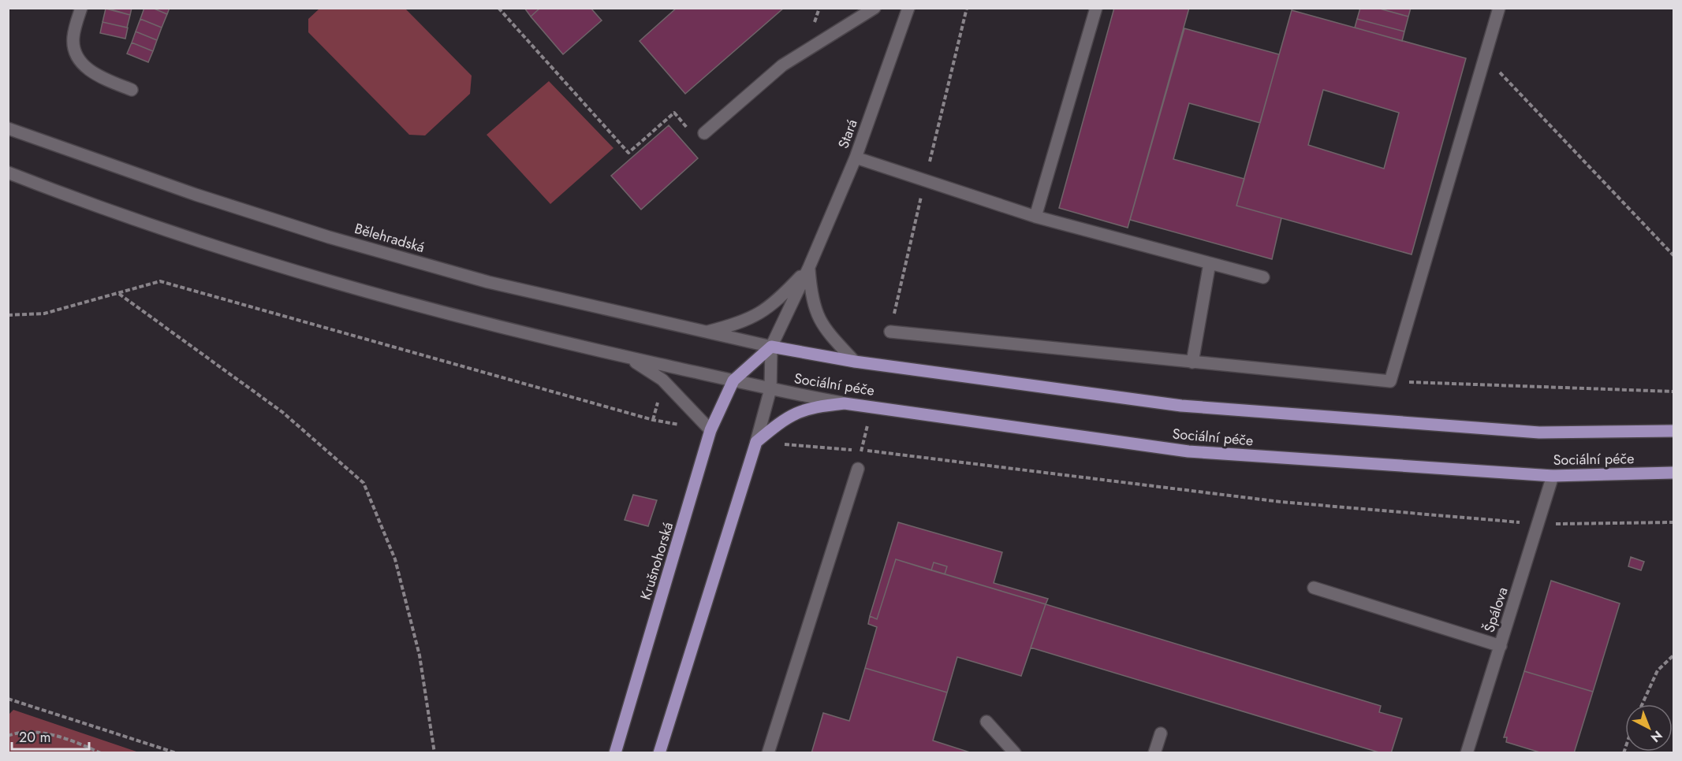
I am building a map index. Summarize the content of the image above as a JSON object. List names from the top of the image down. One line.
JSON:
{"streets":{"main road":["Sociální péče","Krušnohorská"],"street":["Stará","Bělehradská","Špálova"]},"crossings":[["Stará","Bělehradská"],["Stará","Sociální péče"],["Bělehradská","Sociální péče"],["Sociální péče","Krušnohorská"],["Sociální péče","Špálova"]],"scale_bar":"20 m","north":"bottom right"}
